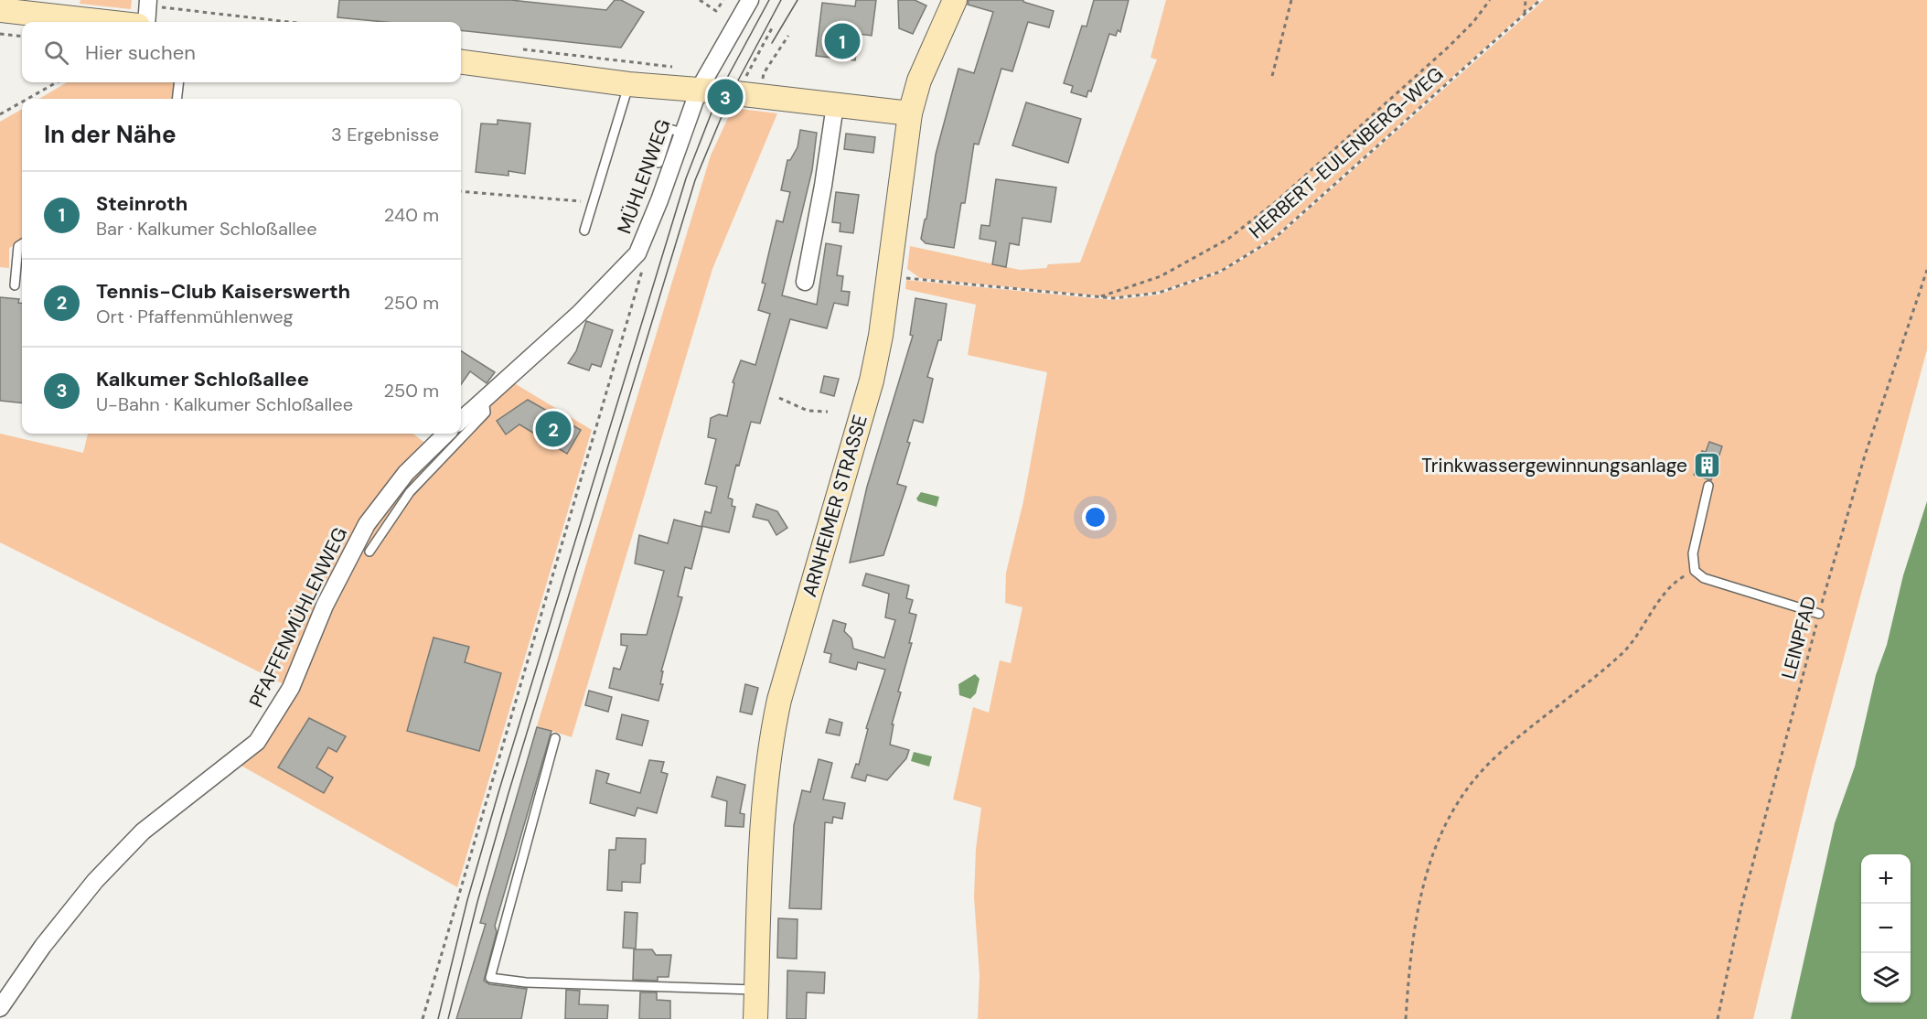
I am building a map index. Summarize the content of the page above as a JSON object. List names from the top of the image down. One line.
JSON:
{"streets":{"main road":["ARNHEIMER STRASSE"],"street":["MÜHLENWEG","PFAFFENMÜHLENWEG"],"path":["HERBERT-EULENBERG-WEG","LEINPFAD"]},"crossings":[["HERBERT-EULENBERG-WEG","ARNHEIMER STRASSE"]],"places":{"building":["Trinkwassergewinnungsanlage"]},"page":{"pins":["1","3","2"],"search":"Hier suchen","heading":["In der Nähe","3 Ergebnisse"],"list":[{"mark":"1","name":"Steinroth","note":"Bar · Kalkumer Schloßallee","value":"240 m"},{"mark":"2","name":"Tennis-Club Kaiserswerth","note":"Ort · Pfaffenmühlenweg","value":"250 m"},{"mark":"3","name":"Kalkumer Schloßallee","note":"U-Bahn · Kalkumer Schloßallee","value":"250 m"}],"map_buttons":["+","−"]}}
